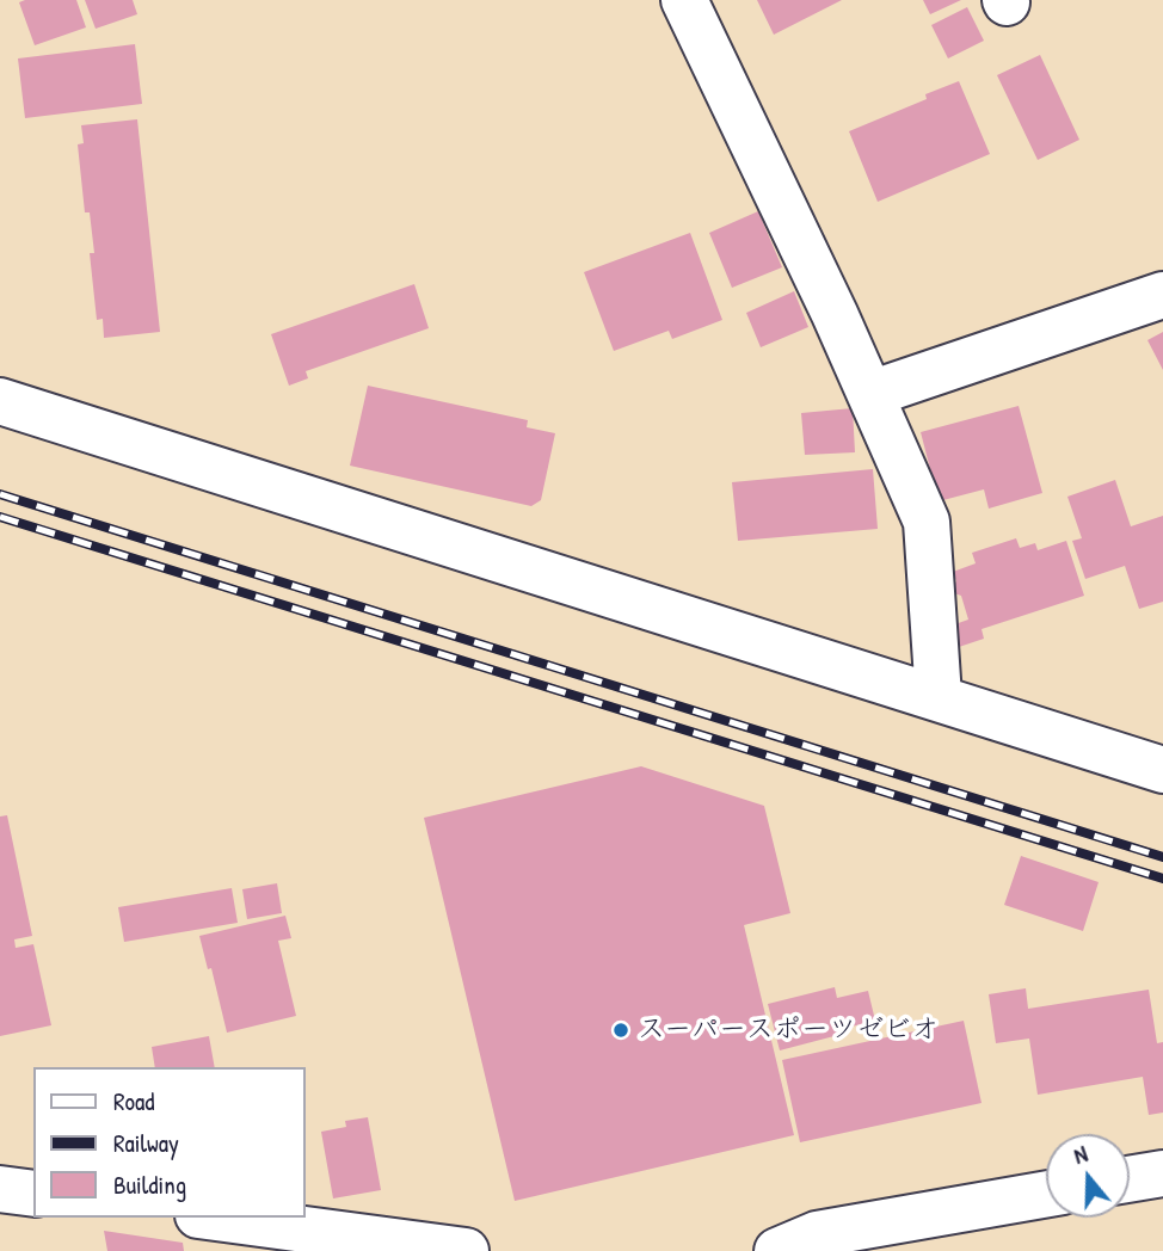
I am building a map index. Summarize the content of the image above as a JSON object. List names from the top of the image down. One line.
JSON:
{"places":["スーパースポーツゼビオ"],"legend":["Road","Railway","Building"],"north":"top"}
